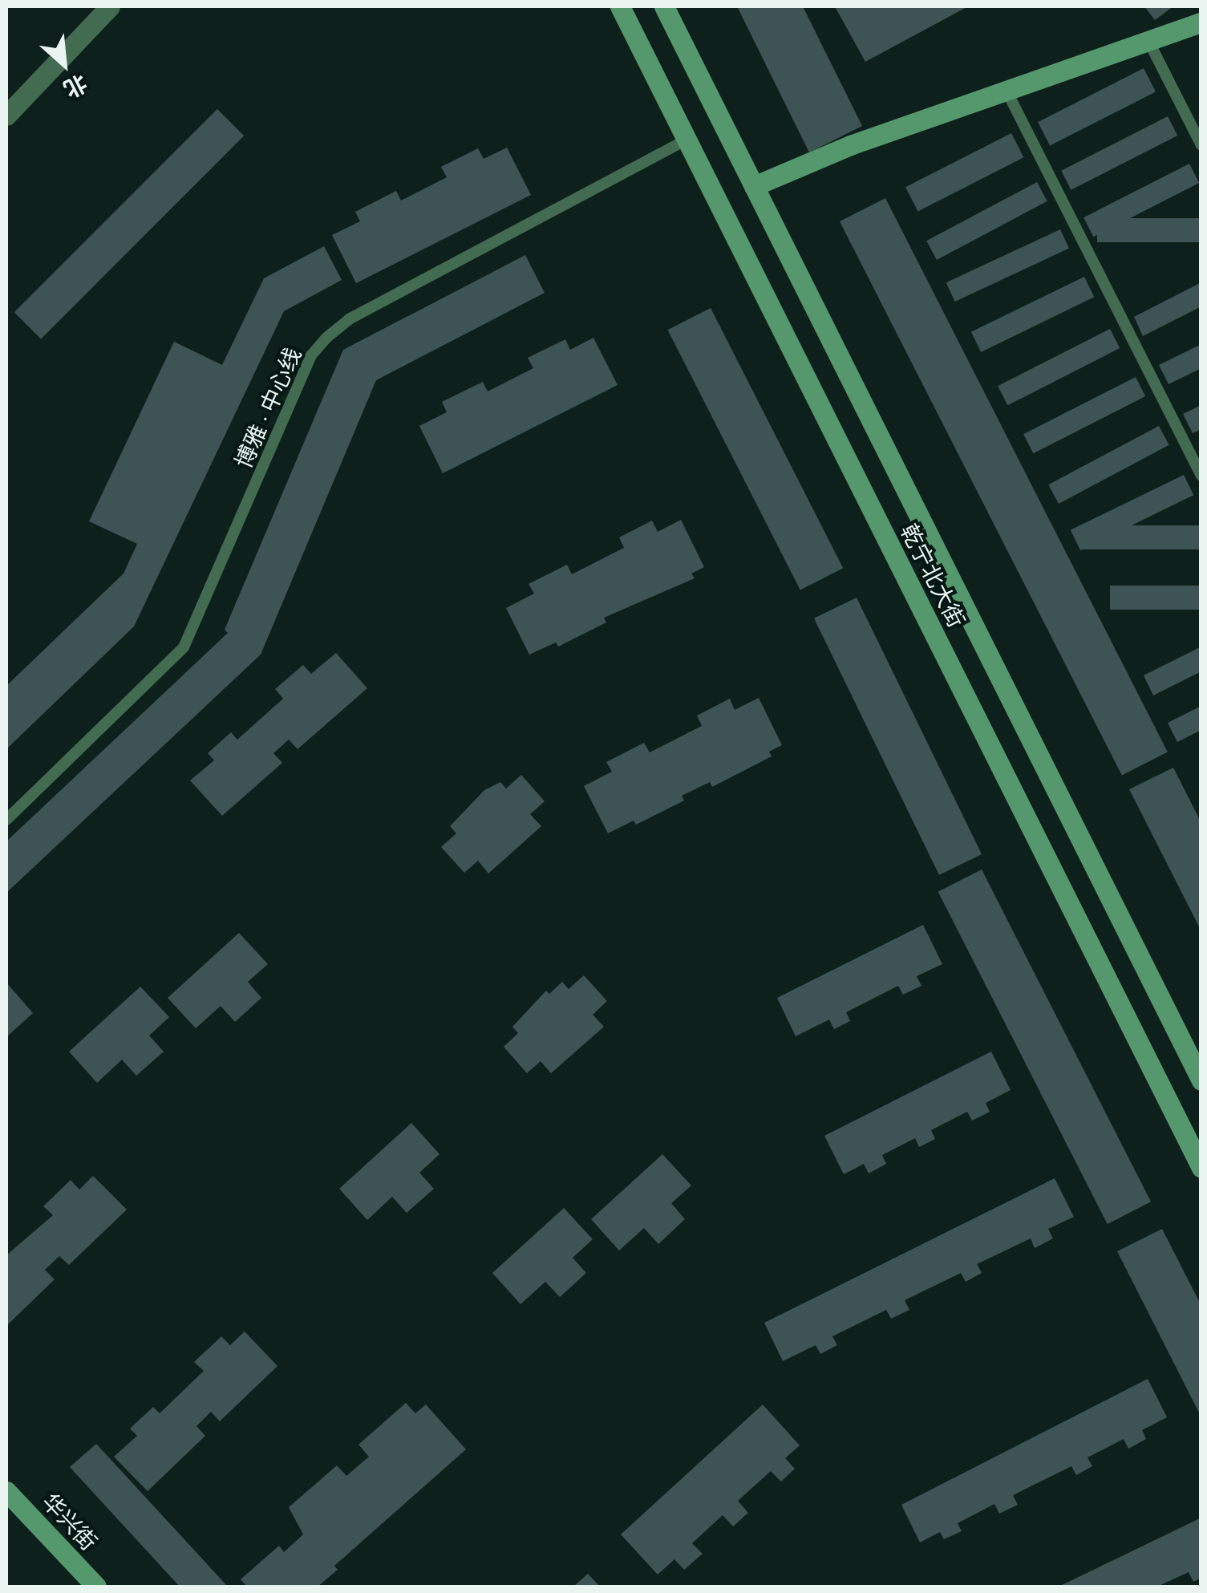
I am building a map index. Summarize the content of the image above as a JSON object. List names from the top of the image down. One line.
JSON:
{"streets":{"main road":["乾宁北大街","华兴街"],"lane":["博雅 · 中心线"]},"crossings":[["博雅 · 中心线","乾宁北大街"]],"north":"bottom right"}
